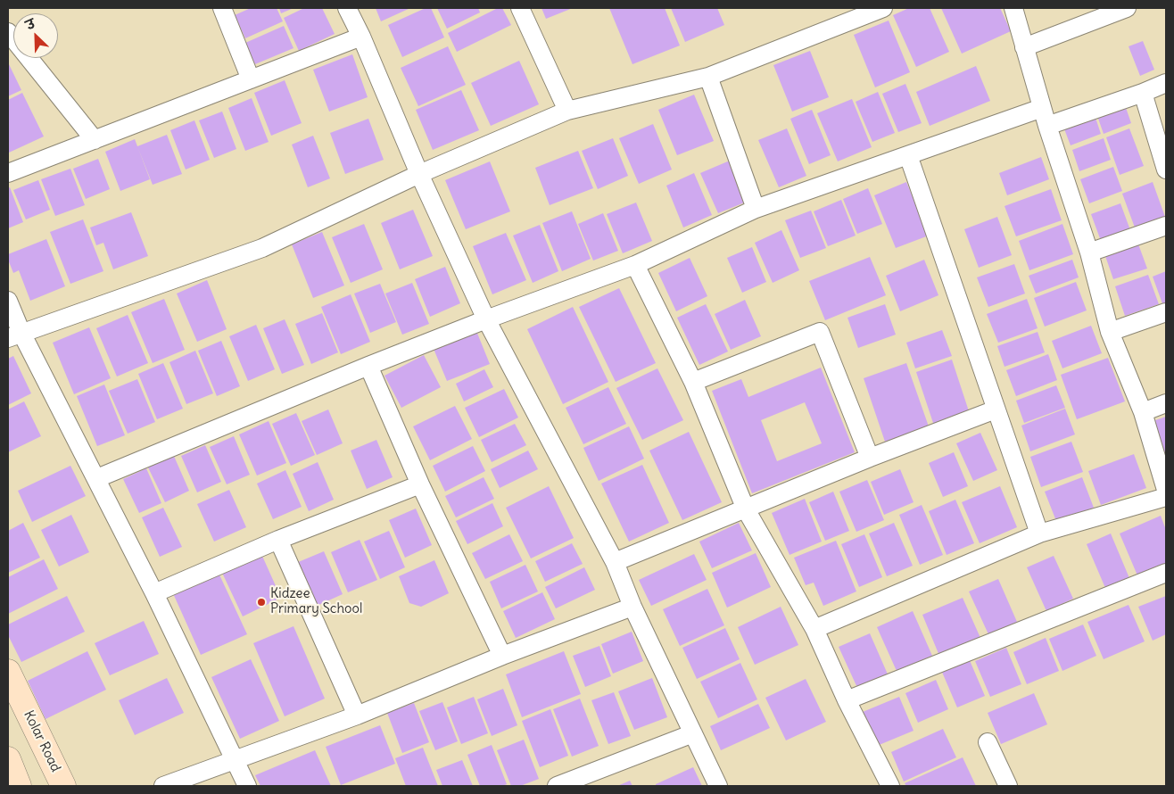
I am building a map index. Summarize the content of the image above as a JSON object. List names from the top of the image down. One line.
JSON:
{"streets":{"main road":["Kolar Road"]},"places":["Kidzee Primary School"],"north":"top left"}
